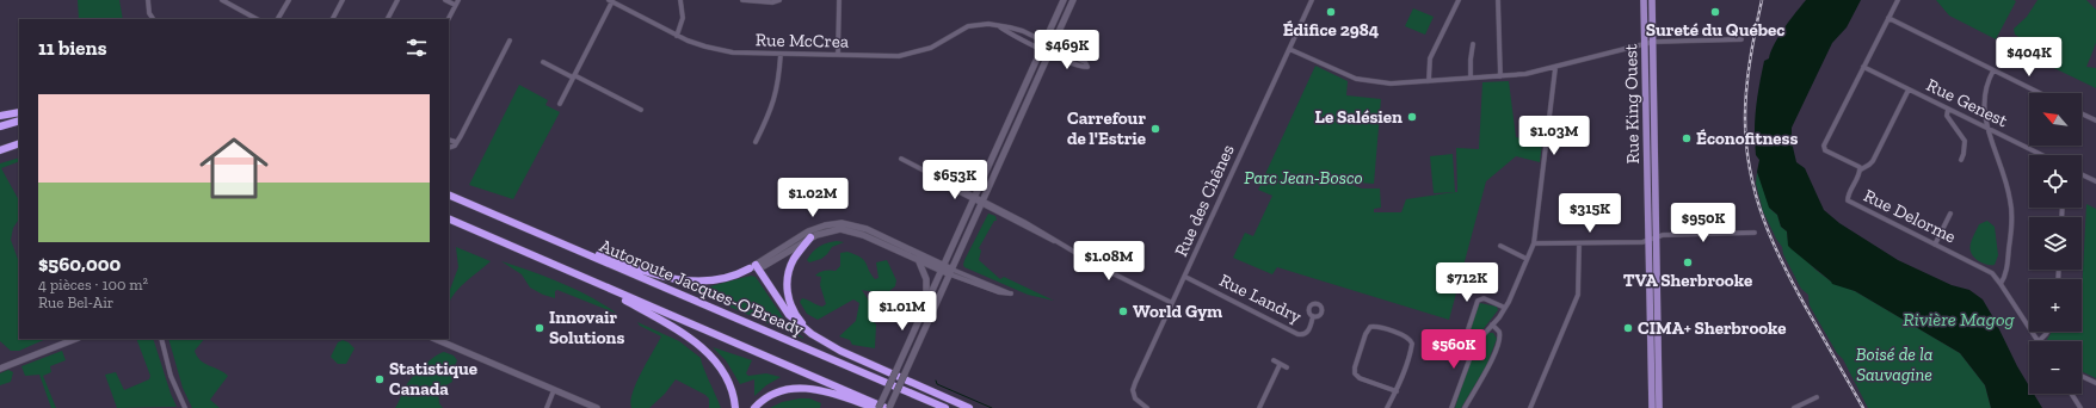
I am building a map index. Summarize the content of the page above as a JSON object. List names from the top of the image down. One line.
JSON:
{"streets":{"highway":["Autoroute Jacques-O'Bready"],"main road":["Rue King Ouest"],"street":["Rue McCrea","Rue Genest","Rue des Chênes","Rue Delorme","Rue Landry"]},"crossings":[["Rue Genest","Rue Delorme"],["Rue des Chênes","Rue Landry"]],"water":["Rivière Magog"],"parks":["Parc Jean-Bosco","Boisé de la Sauvagine"],"places":["Édifice 2984","Sureté du Québec","Le Salésien","Carrefour de l'Estrie","Éconofitness","TVA Sherbrooke","World Gym","Innovair Solutions","CIMA+ Sherbrooke","Statistique Canada"],"north":"top left","page":{"heading":"11 biens","price":["$469K","$404K","$1.03M","$653K","$1.02M","$315K","$950K","$1.08M","$712K","$1.01M","$560K"],"list":[{"name":"$560,000","note":"4 pièces · 100 m² · Rue Bel-Air"}],"map_buttons":["+","−"]}}
